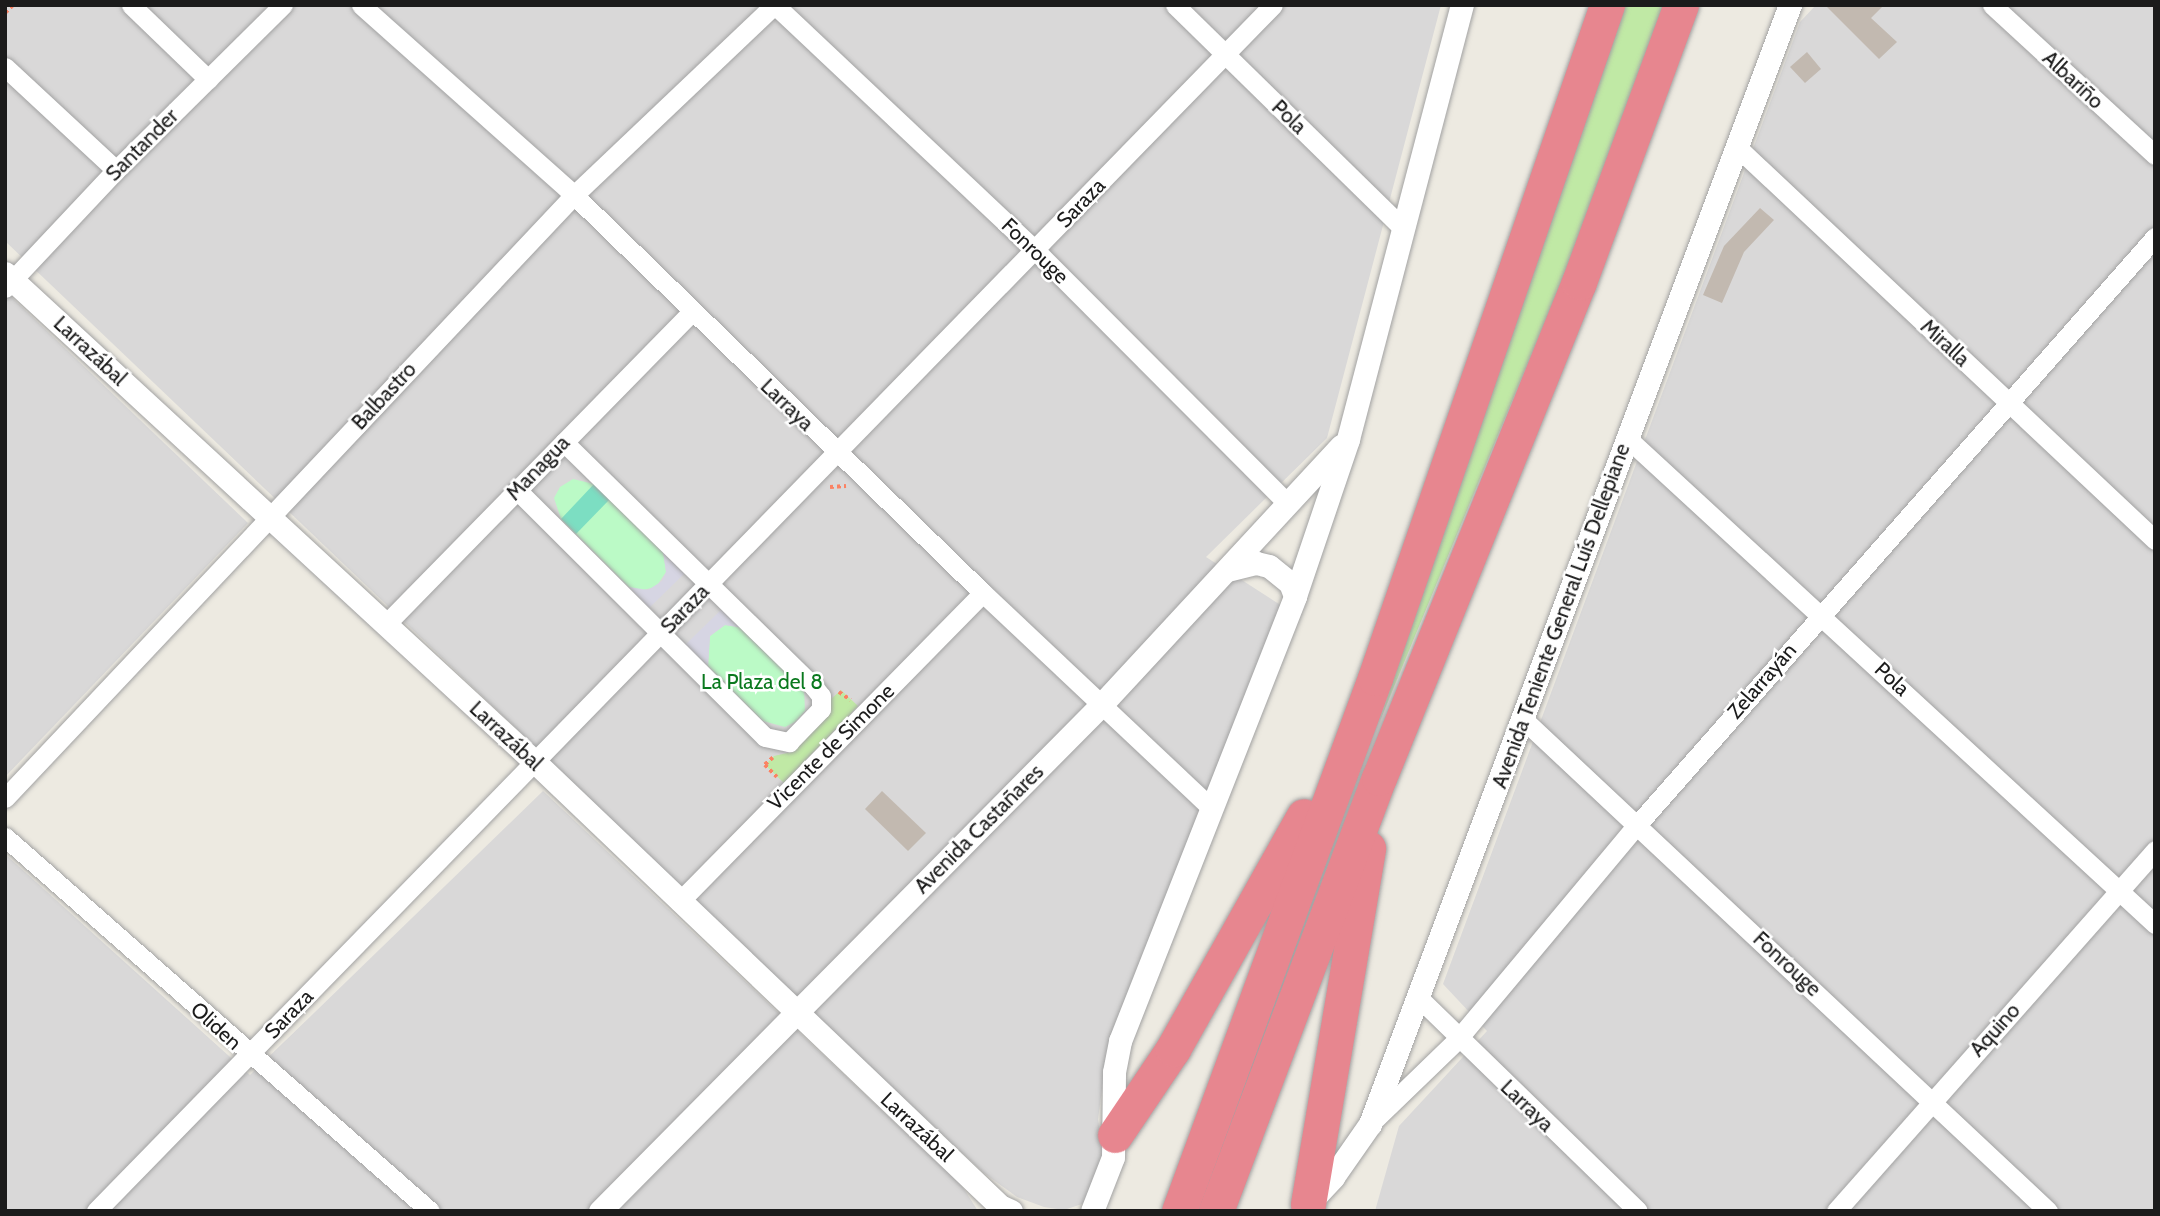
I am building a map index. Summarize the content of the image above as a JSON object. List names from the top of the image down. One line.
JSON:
{"streets":{"street":["Albariño","Pola","Santander","Saraza","Fonrouge","Miralla","Larrazábal","Balbastro","Larraya","Managua","Avenida Teniente General Luís Dellepiane","Zelarrayán","Vicente de Simone","Avenida Castañares","Oliden","Aquino"]},"crossings":[["Pola","Saraza"],["Pola","Avenida Teniente General Luís Dellepiane"],["Pola","Zelarrayán"],["Pola","Aquino"],["Santander","Larrazábal"],["Saraza","Fonrouge"],["Saraza","Larrazábal"],["Saraza","Larraya"],["Saraza","Vicente de Simone"],["Saraza","Oliden"],["Fonrouge","Balbastro"],["Fonrouge","Avenida Teniente General Luís Dellepiane"],["Fonrouge","Zelarrayán"],["Fonrouge","Avenida Castañares"],["Fonrouge","Aquino"],["Miralla","Avenida Teniente General Luís Dellepiane"],["Miralla","Zelarrayán"],["Larrazábal","Balbastro"],["Larrazábal","Managua"],["Larrazábal","Vicente de Simone"],["Larrazábal","Avenida Castañares"],["Balbastro","Larraya"],["Larraya","Managua"],["Larraya","Avenida Teniente General Luís Dellepiane"],["Larraya","Zelarrayán"],["Larraya","Vicente de Simone"],["Larraya","Avenida Castañares"],["Avenida Teniente General Luís Dellepiane","Zelarrayán"]],"parks":["La Plaza del 8"]}
